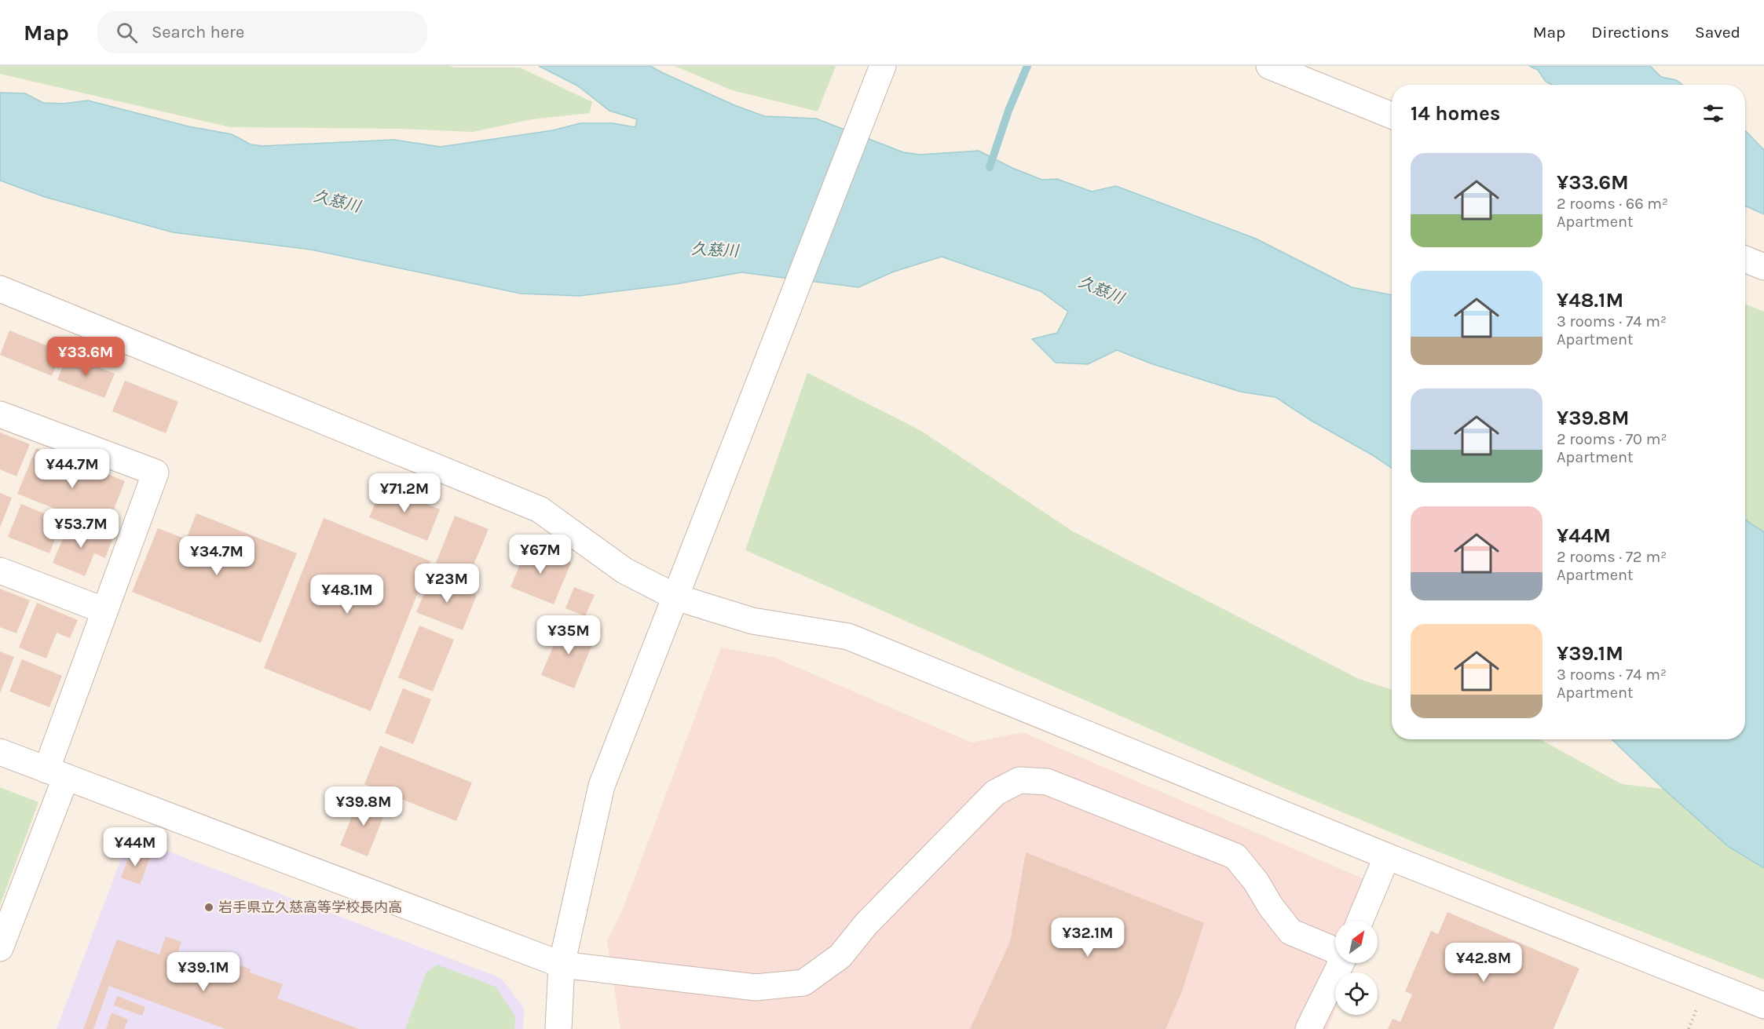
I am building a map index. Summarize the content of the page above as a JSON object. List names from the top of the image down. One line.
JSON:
{"water":["久慈川"],"places":["岩手県立久慈高等学校長内高"],"north":"top right","page":{"header":"Map","search":"Search here","nav":["Map","Directions","Saved"],"heading":"14 homes","list":[{"name":"¥33.6M","note":"2 rooms · 66 m² · Apartment"},{"name":"¥48.1M","note":"3 rooms · 74 m² · Apartment"},{"name":"¥39.8M","note":"2 rooms · 70 m² · Apartment"},{"name":"¥44M","note":"2 rooms · 72 m² · Apartment"},{"name":"¥39.1M","note":"3 rooms · 74 m² · Apartment"}],"price":["¥33.6M","¥44.7M","¥71.2M","¥53.7M","¥67M","¥34.7M","¥23M","¥48.1M","¥35M","¥39.8M","¥44M","¥32.1M","¥42.8M","¥39.1M"]}}
